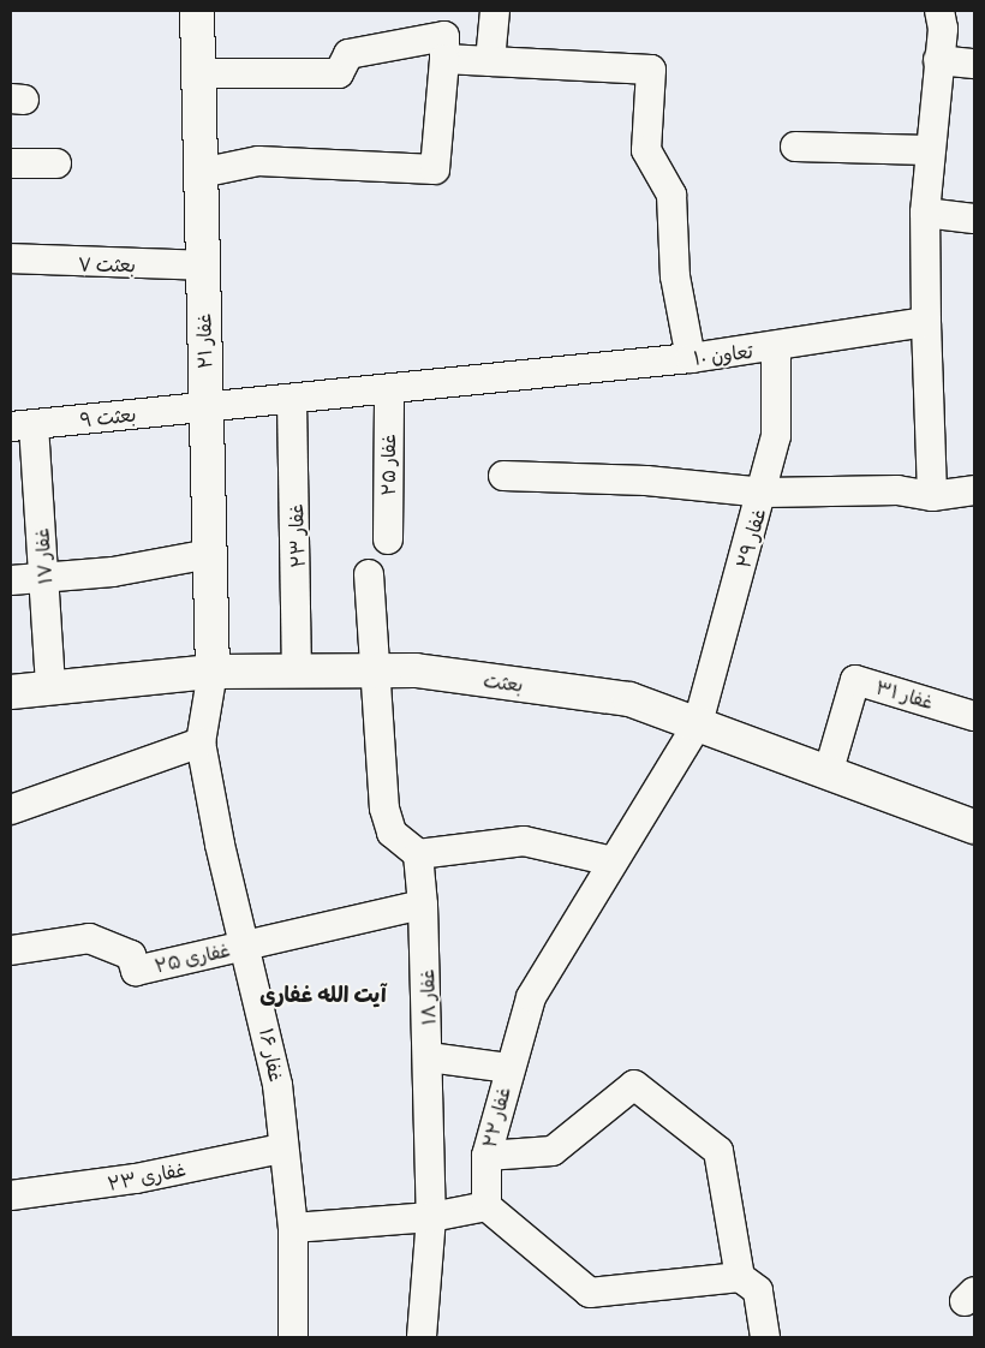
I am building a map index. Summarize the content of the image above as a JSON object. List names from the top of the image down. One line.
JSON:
{"streets":{"street":["بعثت ۷","غفار ۲۱","تعاون ۱۰","بعثت ۹","غفار ۲۵","غفار ۲۳","غفار ۲۹","غفار ۱۷","بعثت","غفار ۳۱","غفاری ۲۵","غفار ۱۸","غفار ۱۶","غفار ۲۲","غفاری ۲۳"]},"crossings":[["بعثت ۷","غفار ۲۱"],["غفار ۲۱","تعاون ۱۰"],["غفار ۲۱","بعثت ۹"],["غفار ۲۱","بعثت"],["غفار ۲۱","غفار ۱۶"],["تعاون ۱۰","بعثت ۹"],["تعاون ۱۰","غفار ۲۵"],["تعاون ۱۰","غفار ۲۳"],["تعاون ۱۰","غفار ۲۹"],["بعثت ۹","غفار ۱۷"],["غفار ۲۳","بعثت"],["غفار ۲۹","بعثت"],["غفار ۲۹","غفار ۲۲"],["غفار ۱۷","بعثت"],["بعثت","غفار ۳۱"],["بعثت","غفار ۱۶"],["بعثت","غفار ۲۲"],["غفاری ۲۵","غفار ۱۶"],["غفار ۱۶","غفاری ۲۳"]],"districts":["آیت الله غفاری"]}
